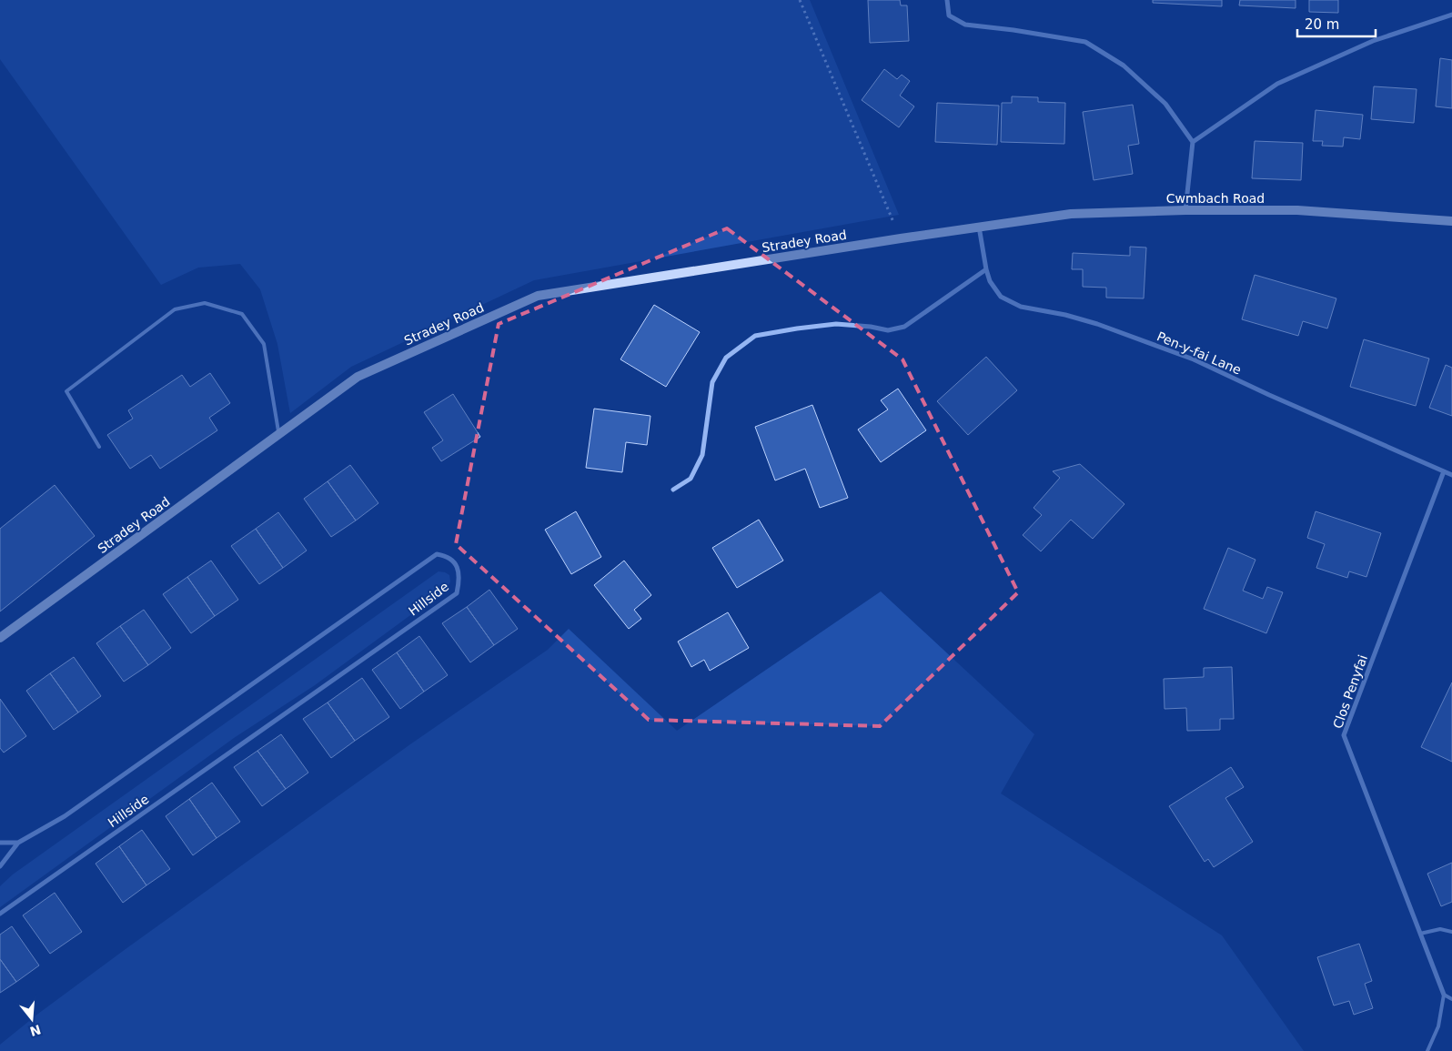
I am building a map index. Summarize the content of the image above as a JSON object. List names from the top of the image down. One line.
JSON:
{"streets":{"main road":["Cwmbach Road","Stradey Road"],"street":["Pen-y-fai Lane","Hillside","Clos Penyfai"]},"crossings":[["Cwmbach Road","Stradey Road"],["Cwmbach Road","Pen-y-fai Lane"],["Stradey Road","Pen-y-fai Lane"],["Pen-y-fai Lane","Clos Penyfai"]],"scale_bar":"20 m","north":"bottom"}
